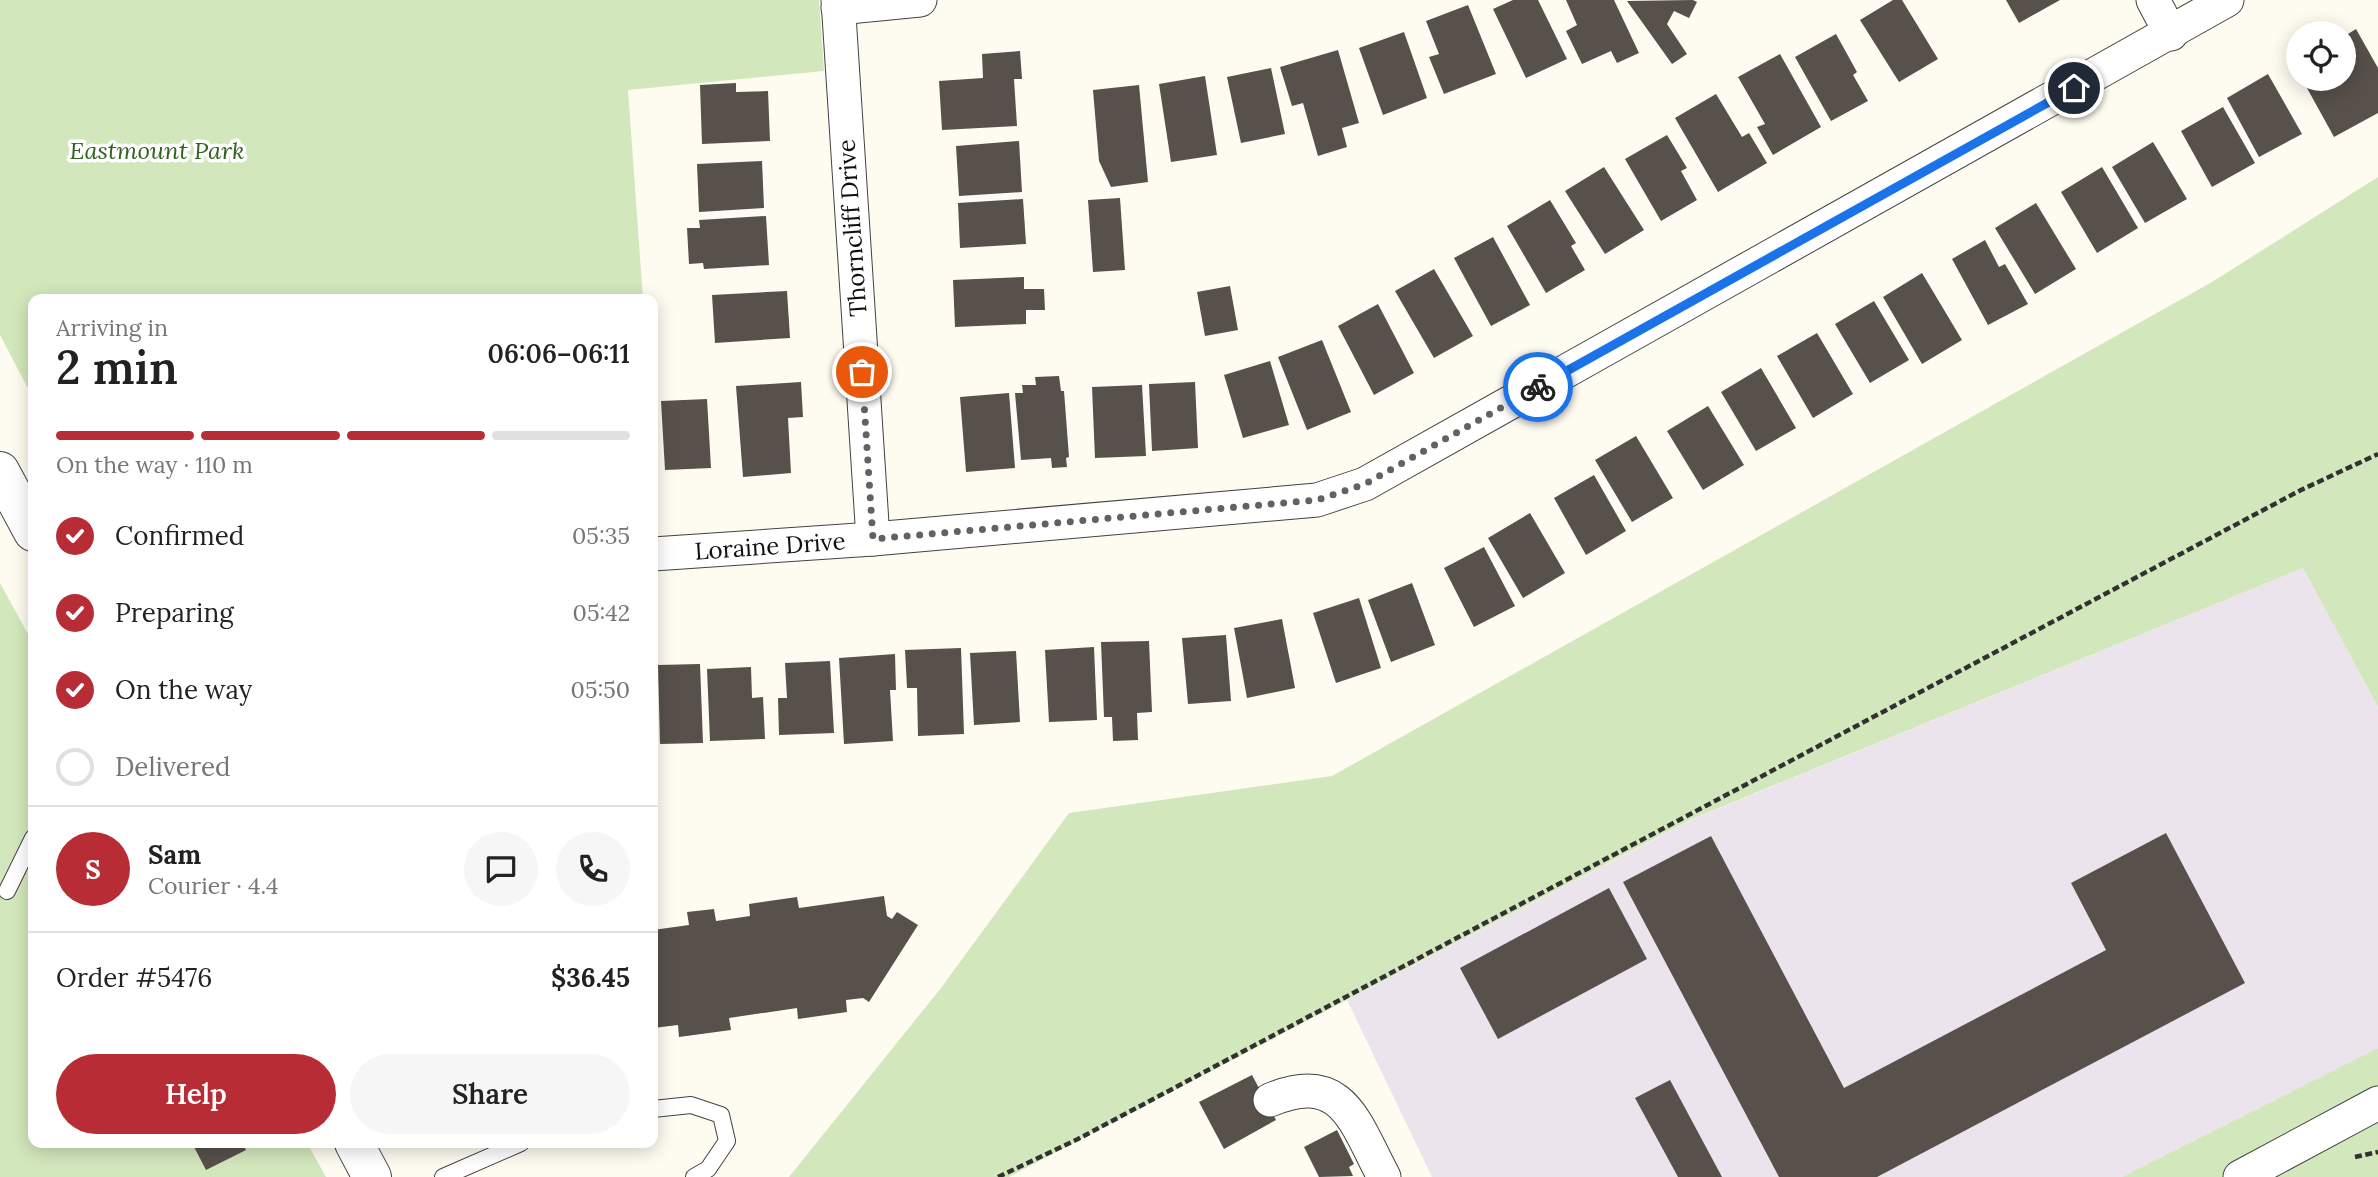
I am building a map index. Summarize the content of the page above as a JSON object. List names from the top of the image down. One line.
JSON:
{"streets":{"street":["Thorncliff Drive","Loraine Drive"]},"crossings":[["Thorncliff Drive","Loraine Drive"]],"parks":["Eastmount Park"],"page":{"heading":["2 min","Arriving in","06:06–06:11"],"panel":["Sam","Courier · 4.4","Order #5476","$36.45"],"bar":"On the way · 110 m","list":[["Confirmed","05:35"],["Preparing","05:42"],["On the way","05:50"],"Delivered"],"round":"S","buttons":["Help","Share"]}}
